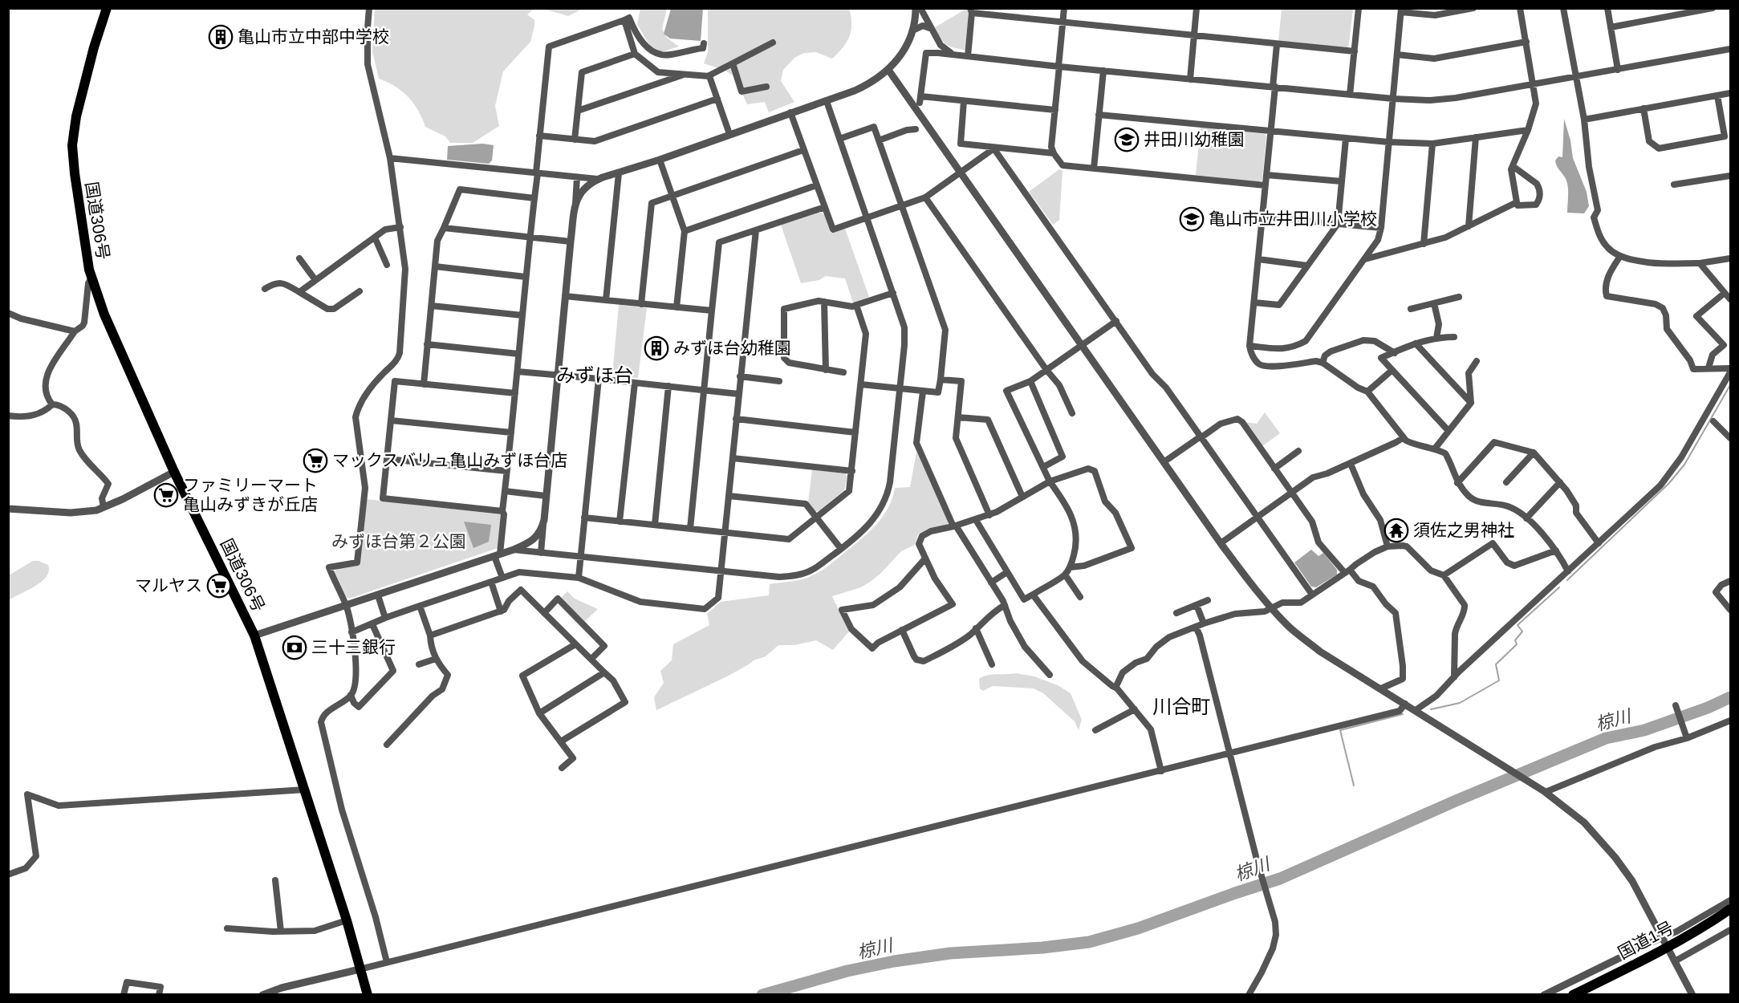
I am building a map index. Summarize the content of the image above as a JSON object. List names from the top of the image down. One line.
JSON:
{"streets":{"highway":["国道306号","国道1号"]},"districts":["みずほ台","川合町"],"water":["椋川"],"parks":["みずほ台第２公園"],"places":{"building":["亀山市立中部中学校","みずほ台幼稚園"],"school or university":["井田川幼稚園","亀山市立井田川小学校"],"supermarket":["マックスバリュ亀山みずほ台店","ファミリーマート 亀山みずきが丘店","マルヤス"],"temple":["須佐之男神社"],"bank":["三十三銀行"]}}
